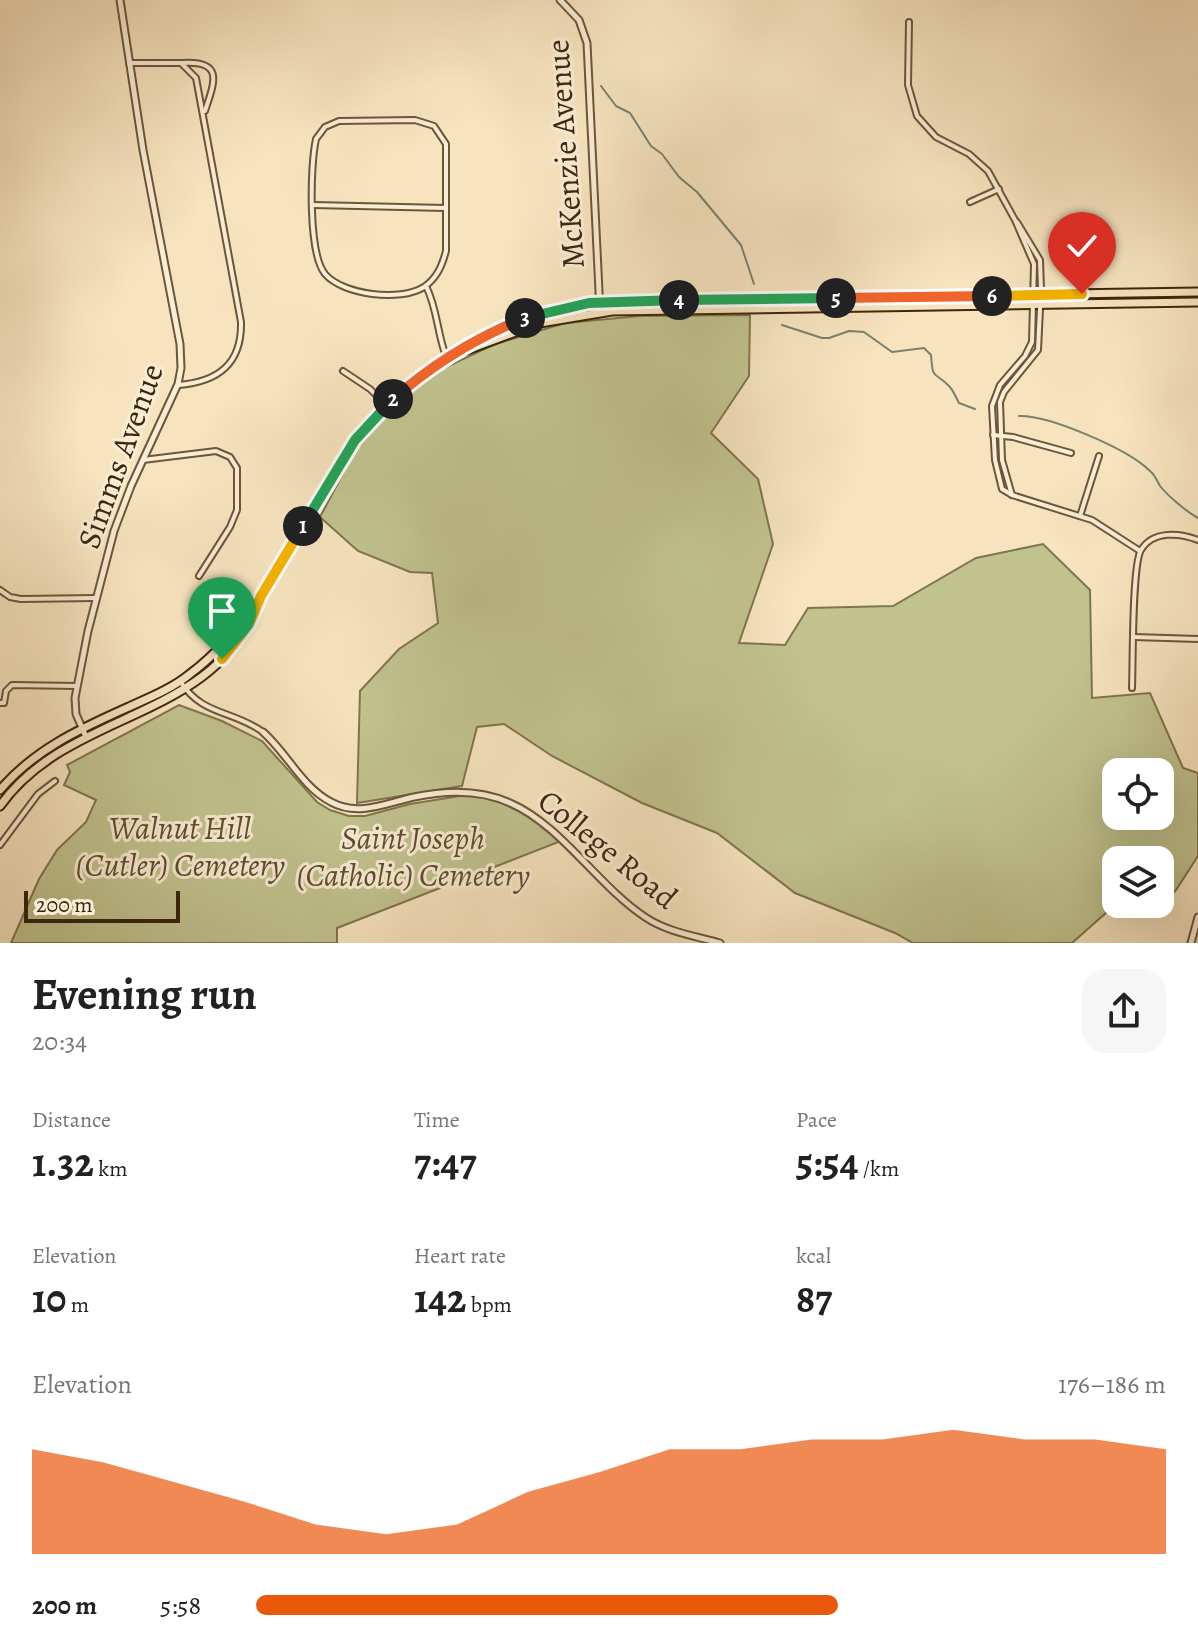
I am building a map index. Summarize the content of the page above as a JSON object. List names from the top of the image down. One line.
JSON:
{"streets":{"street":["McKenzie Avenue","Simms Avenue","College Road"]},"parks":["Walnut Hill (Cutler) Cemetery","Saint Joseph (Catholic) Cemetery"],"scale_bar":"200 m","page":{"pins":["6","5","4","3","2","1"],"scale":"200 m","heading":["Evening run","20:34"],"stats":[["Distance","1.32 km"],["Time","7:47"],["Pace","5:54 /km"],["Elevation","10 m"],["Heart rate","142 bpm"],["kcal","87"]],"chart":["Elevation","176–186 m"],"list":[{"name":"200 m","note":"5:58"}]}}
